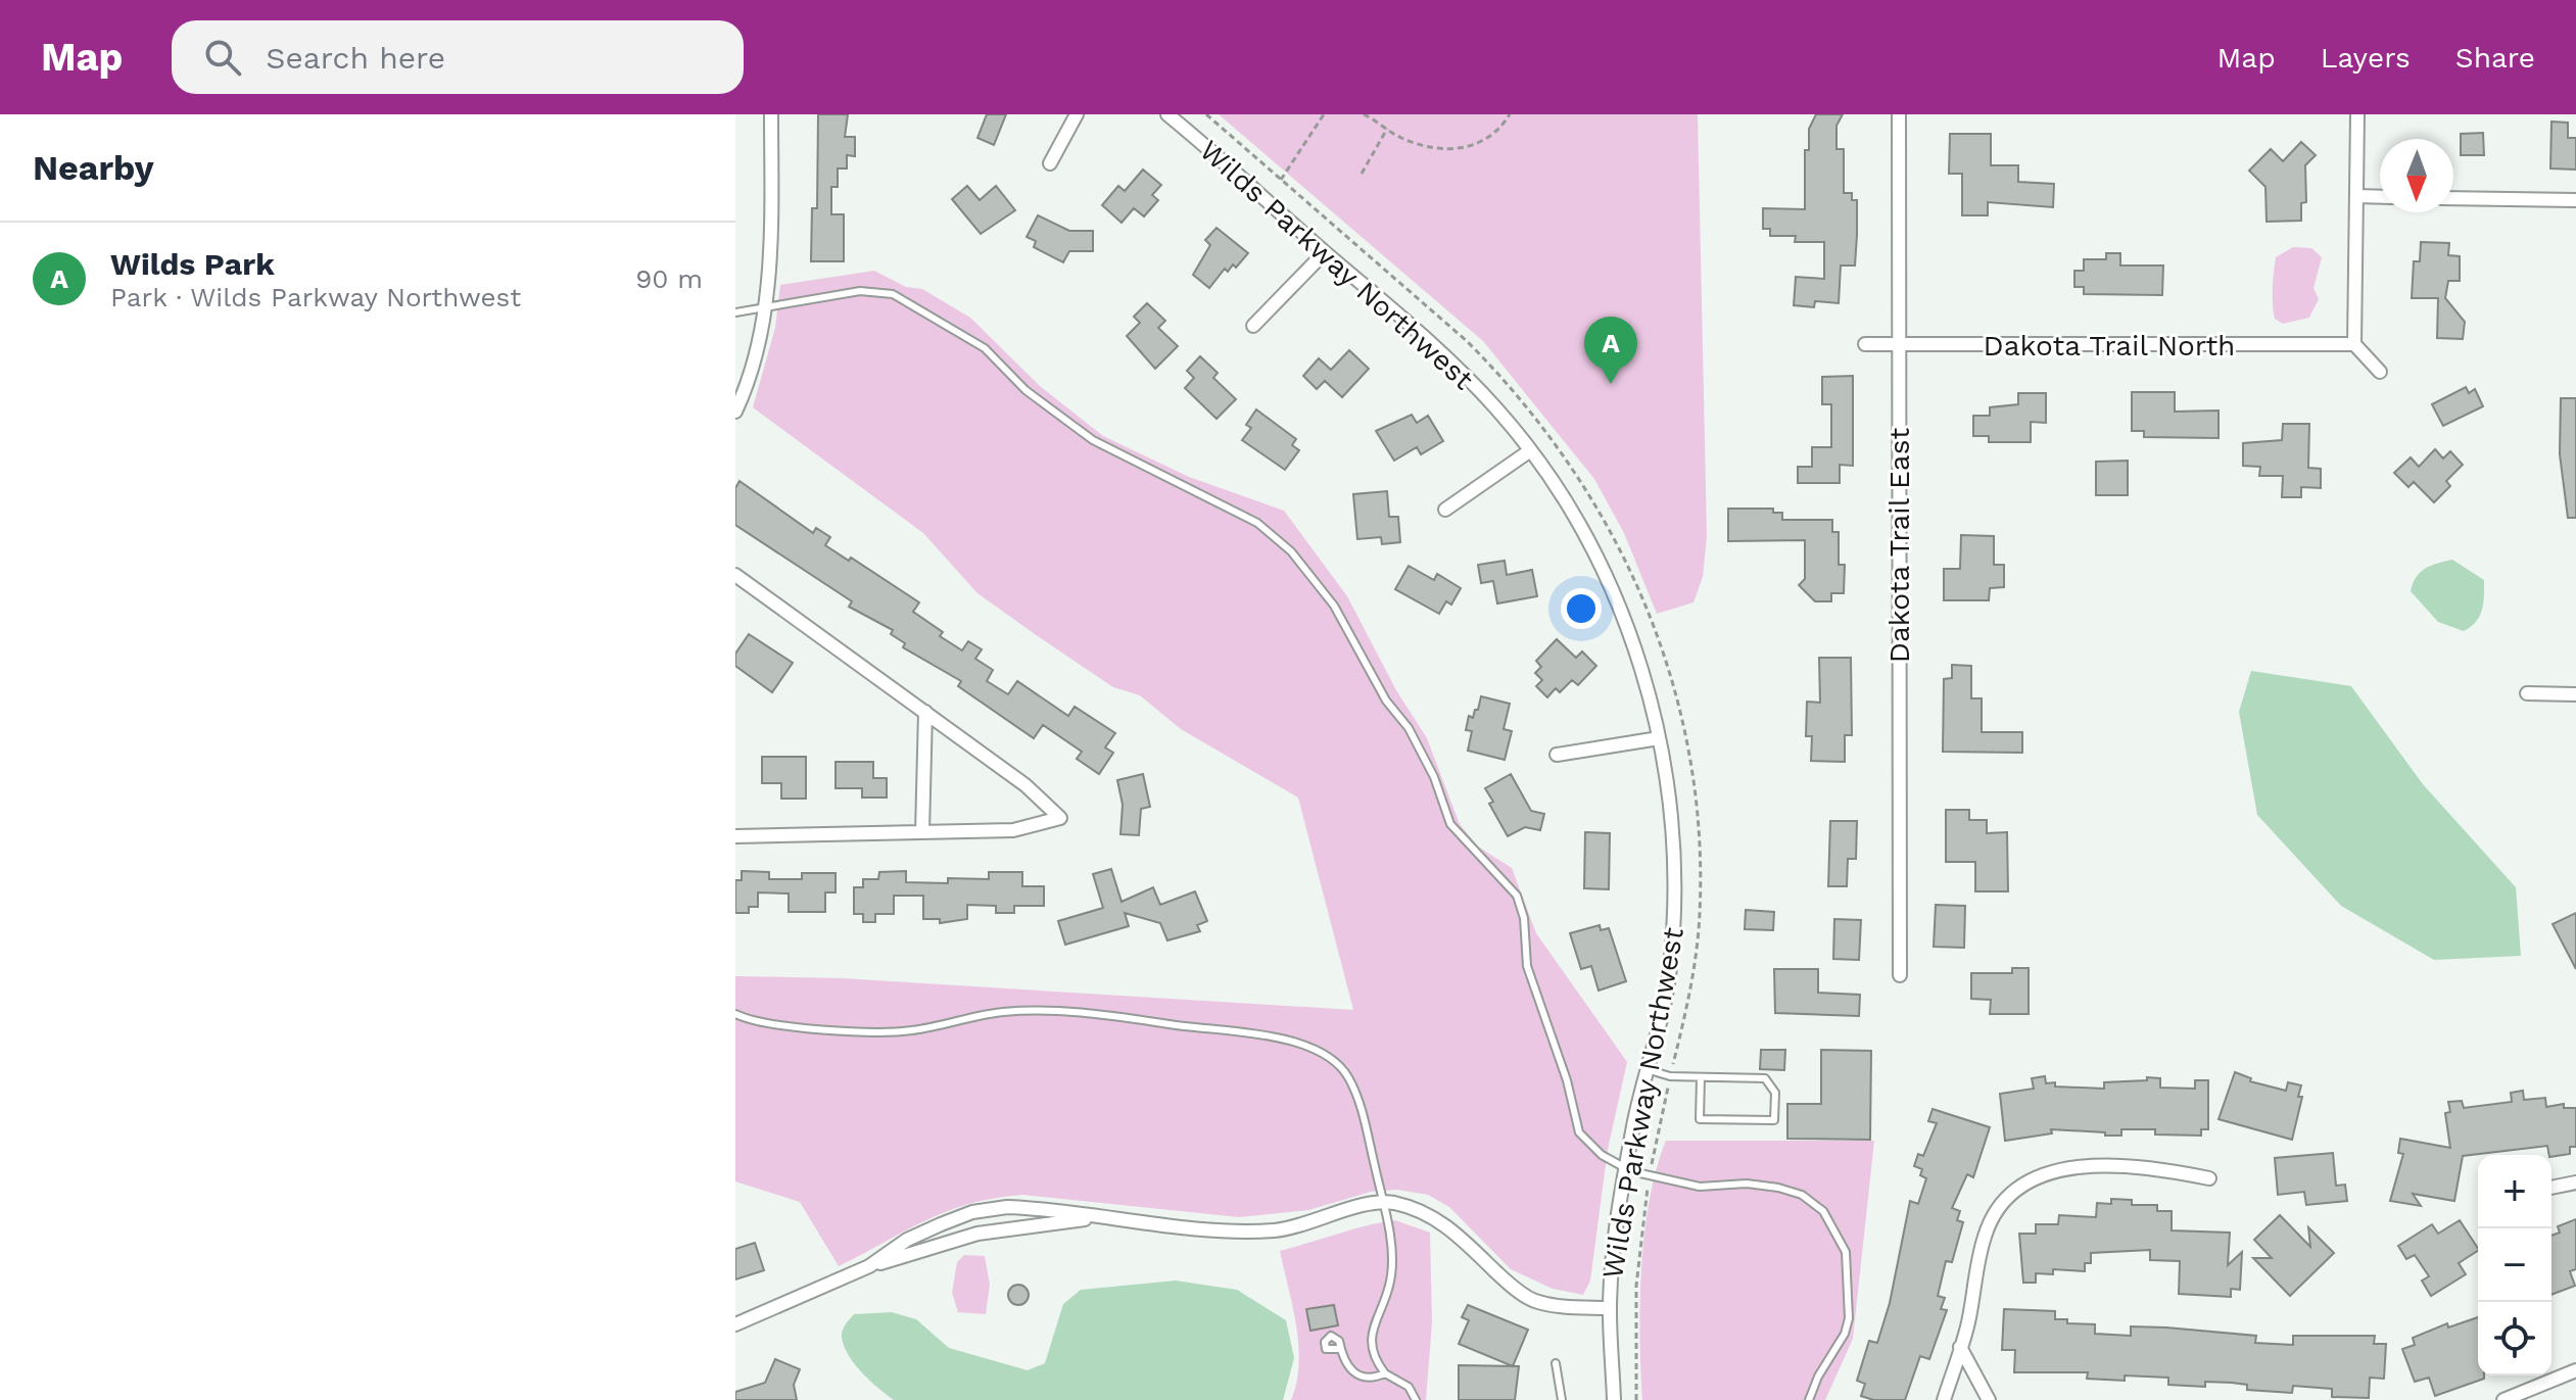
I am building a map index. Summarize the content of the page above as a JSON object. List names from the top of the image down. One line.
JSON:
{"streets":{"street":["Wilds Parkway Northwest","Dakota Trail North","Dakota Trail East"]},"crossings":[["Dakota Trail North","Dakota Trail East"]],"north":"bottom","page":{"header":"Map","search":"Search here","nav":["Map","Layers","Share"],"heading":"Nearby","list":[{"mark":"A","name":"Wilds Park","note":"Park · Wilds Parkway Northwest","value":"90 m"}],"pins":"A","map_buttons":["+","−"]}}
